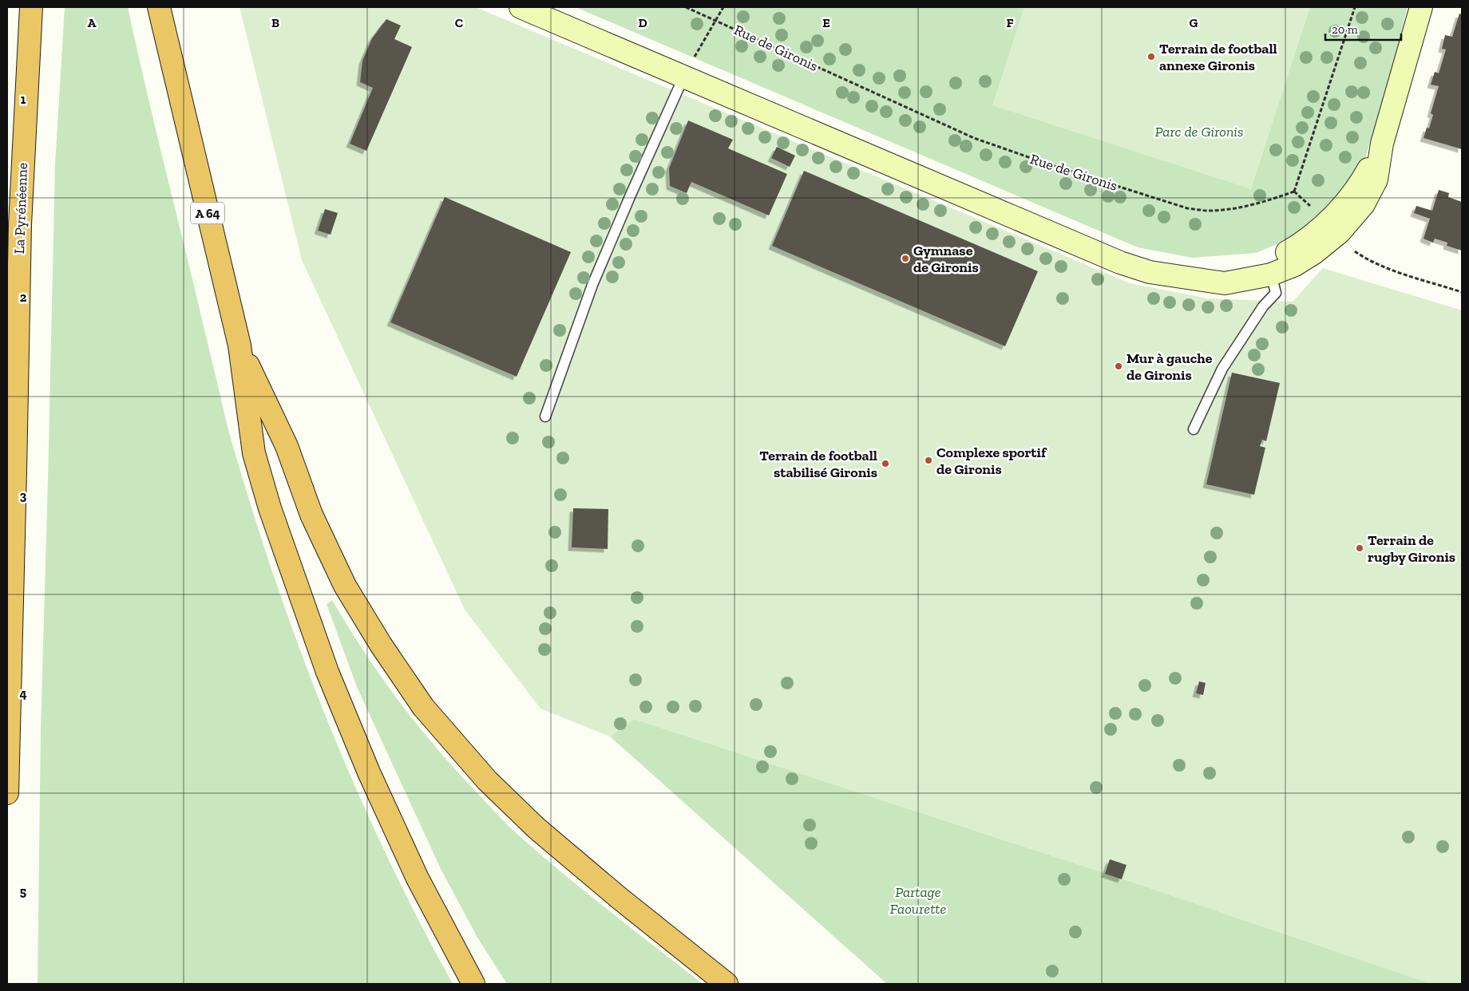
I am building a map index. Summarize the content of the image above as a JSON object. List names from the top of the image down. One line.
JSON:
{"streets":{"highway":["La Pyrénéenne","A 64"],"path":["Rue de Gironis"]},"parks":["Parc de Gironis","Partage Faourette"],"places":["Terrain de football annexe Gironis","Gymnase de Gironis","Mur à gauche de Gironis","Complexe sportif de Gironis","Terrain de football stabilisé Gironis","Terrain de rugby Gironis"],"scale_bar":"20 m","grid":{"columns":["A","B","C","D","E","F","G"],"rows":["1","2","3","4","5"]}}
